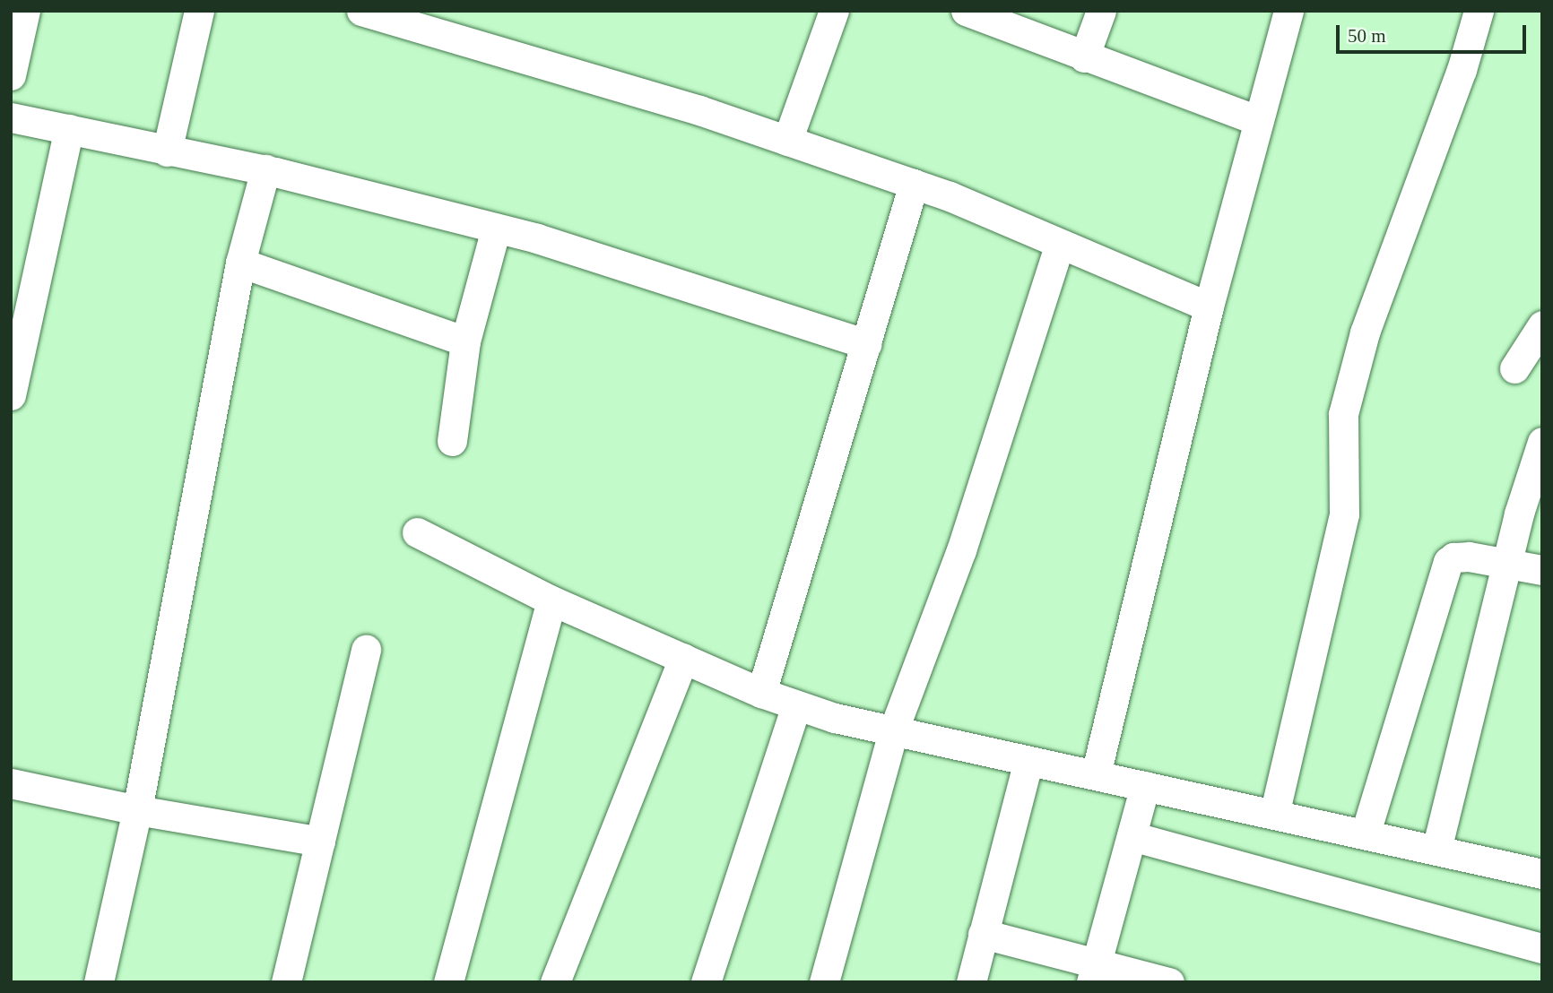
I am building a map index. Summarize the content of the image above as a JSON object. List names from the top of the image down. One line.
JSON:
{"scale_bar":"50 m"}
